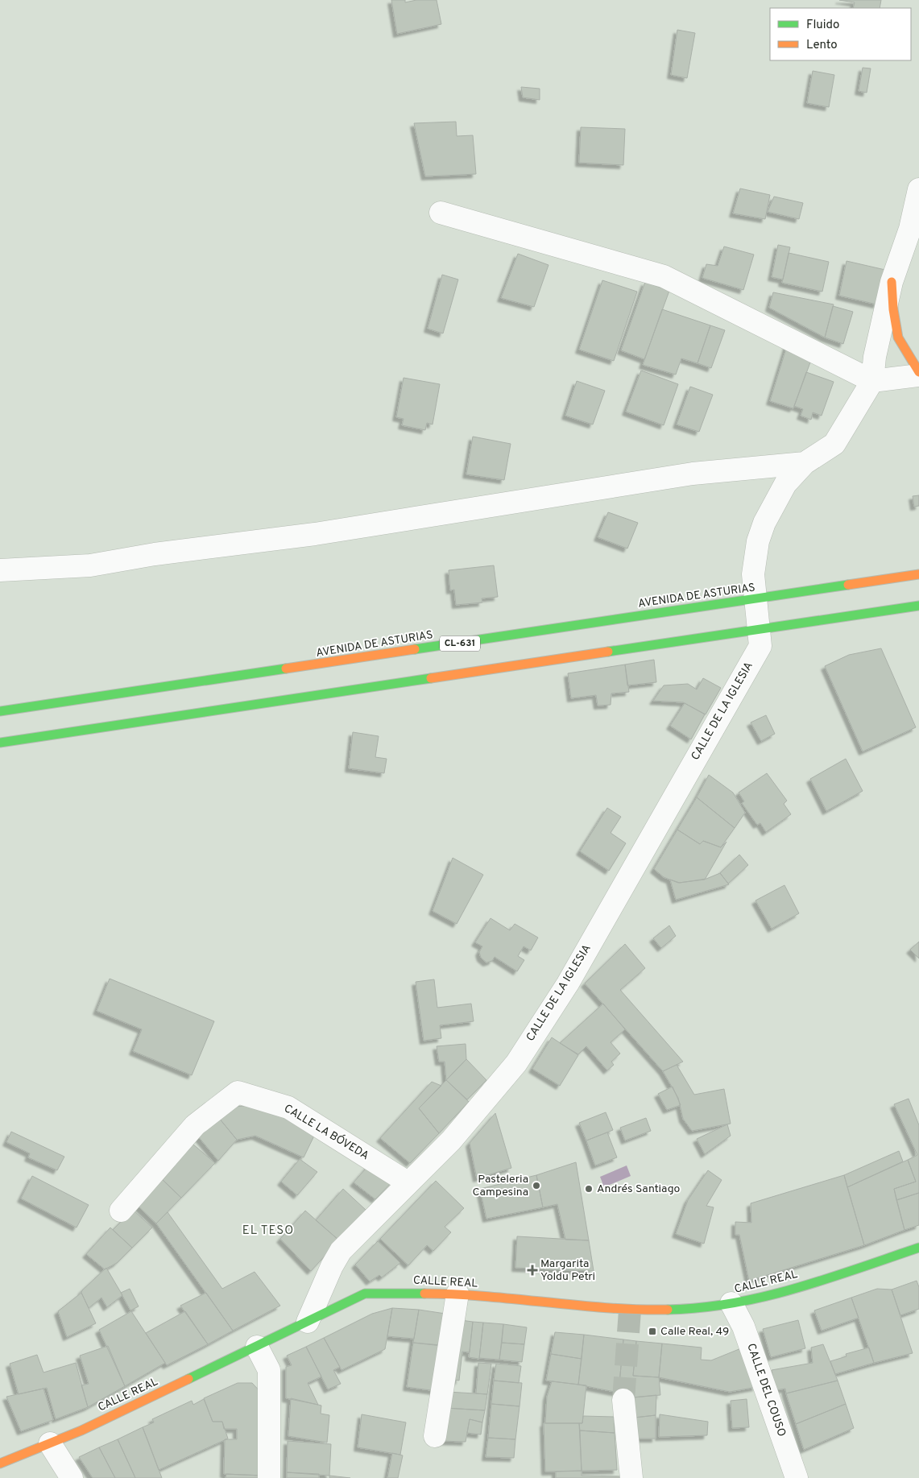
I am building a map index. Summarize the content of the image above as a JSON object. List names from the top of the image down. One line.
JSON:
{"streets":{"main road":["AVENIDA DE ASTURIAS","CL-631","CALLE REAL"],"street":["CALLE DE LA IGLESIA","CALLE LA BÓVEDA","CALLE DEL COUSO"]},"crossings":[["AVENIDA DE ASTURIAS","CALLE DE LA IGLESIA"],["CALLE DE LA IGLESIA","CALLE LA BÓVEDA"],["CALLE DE LA IGLESIA","CALLE REAL"],["CALLE REAL","CALLE DEL COUSO"]],"districts":["EL TESO"],"places":{"other":["Pasteleria Campesina","Andrés Santiago"],"health":["Margarita Yoldu Petri"],"transit":["Calle Real, 49"]},"legend":["Fluido","Lento"]}
